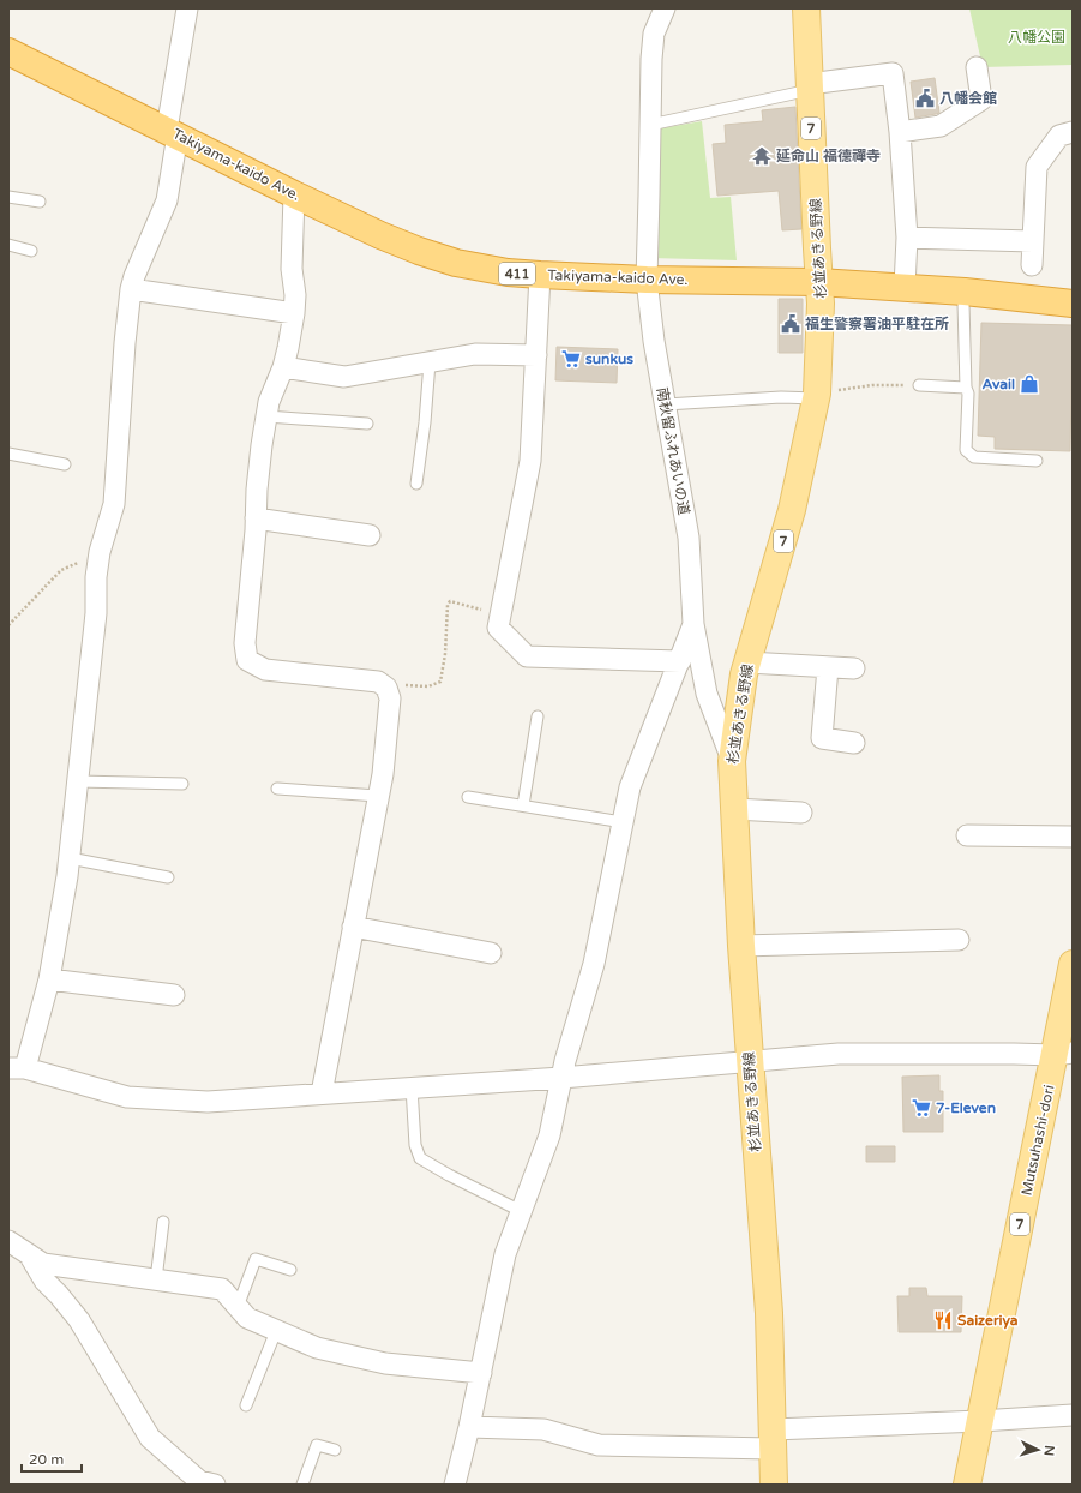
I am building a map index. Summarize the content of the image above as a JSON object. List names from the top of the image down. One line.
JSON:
{"streets":{"highway":["Takiyama-kaido Ave.","411"],"main road":["7","杉並あきる野線","Mutsuhashi-dori"],"street":["南秋留ふれあいの道"]},"crossings":[["Takiyama-kaido Ave.","杉並あきる野線"],["Takiyama-kaido Ave.","南秋留ふれあいの道"],["杉並あきる野線","南秋留ふれあいの道"]],"parks":["八幡公園"],"places":{"public building":["八幡会館","福生警察署油平駐在所"],"temple":["延命山 福德禪寺"],"supermarket":["sunkus","7-Eleven"],"shop":["Avail"],"restaurant":["Saizeriya"]},"scale_bar":"20 m","north":"right"}
